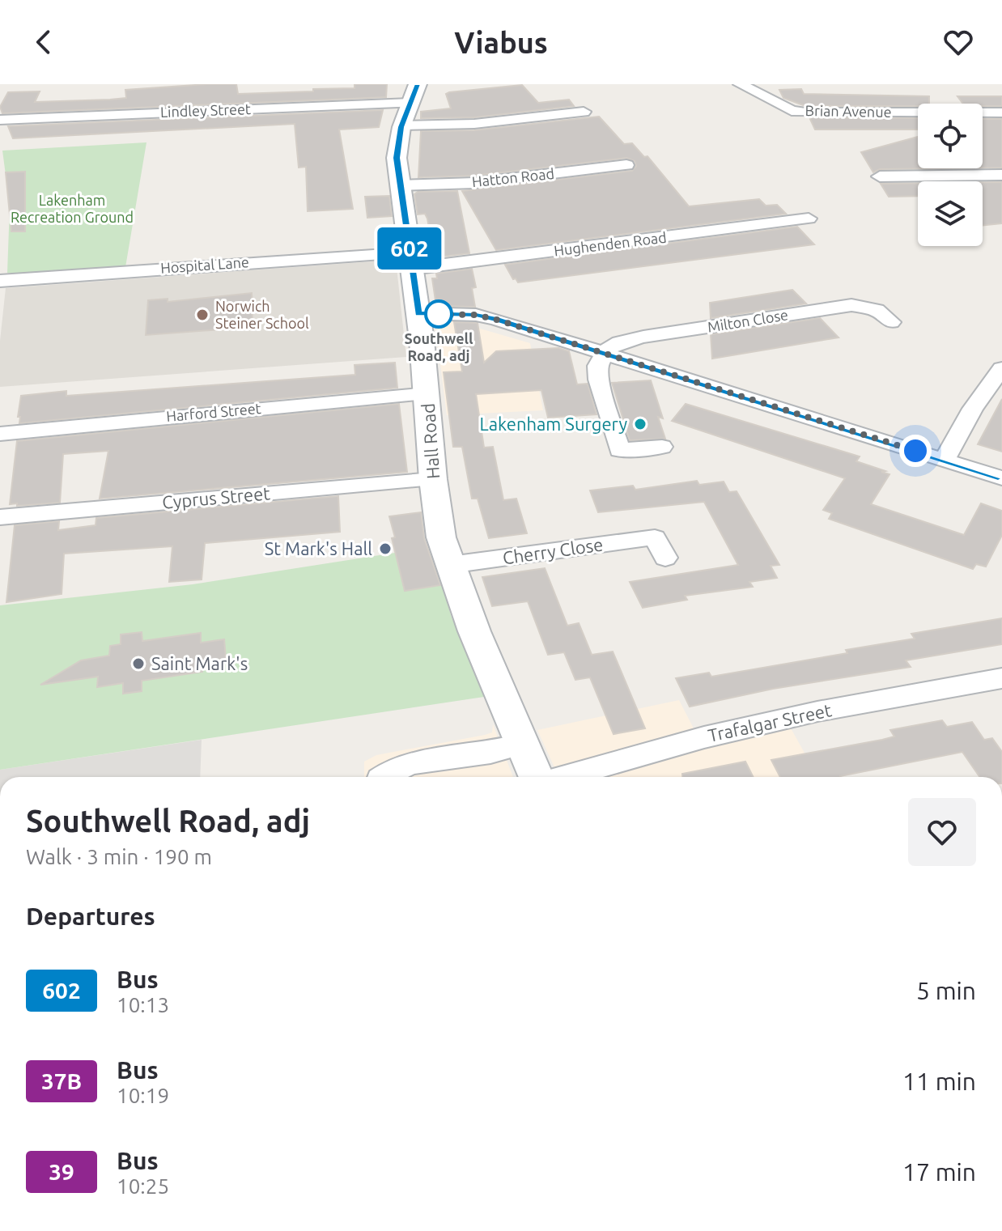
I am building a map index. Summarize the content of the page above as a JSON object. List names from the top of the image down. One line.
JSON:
{"streets":{"street":["Lindley Street","Brian Avenue","Hatton Road","Hughenden Road","Hospital Lane","Milton Close","Harford Street","Hall Road","Cyprus Street","Cherry Close","Trafalgar Street"]},"crossings":[["Lindley Street","Hall Road"],["Hatton Road","Hall Road"],["Hughenden Road","Hospital Lane"],["Hughenden Road","Hall Road"],["Hospital Lane","Hall Road"],["Harford Street","Hall Road"],["Hall Road","Cyprus Street"],["Hall Road","Cherry Close"]],"parks":["Lakenham Recreation Ground"],"places":["Southwell Road, adj","Norwich Steiner School","Lakenham Surgery","St Mark's Hall","Saint Mark's"],"lines":["bus line 602"],"page":{"header":"Viabus","on_map":"602","heading":[["Southwell Road, adj","Walk · 3 min · 190 m"],"Departures"],"list":[{"mark":"602","name":"Bus","note":"10:13","value":"5 min"},{"mark":"37B","name":"Bus","note":"10:19","value":"11 min"},{"mark":"39","name":"Bus","note":"10:25","value":"17 min"}]}}
